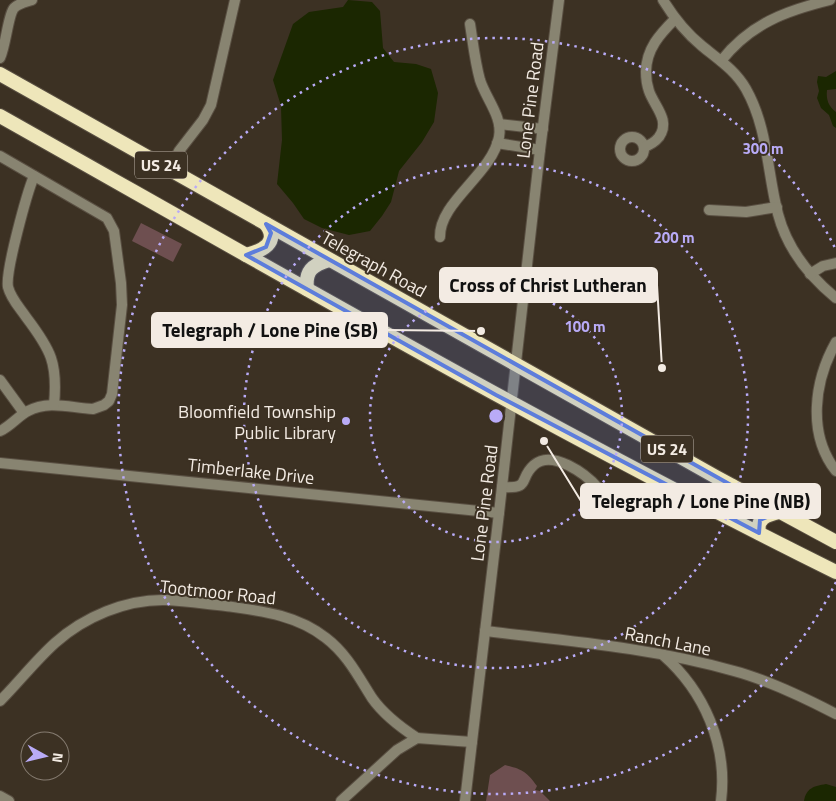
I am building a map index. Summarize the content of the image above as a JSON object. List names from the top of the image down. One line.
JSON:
{"streets":{"highway":["US 24","Telegraph Road"],"street":["Lone Pine Road","Timberlake Drive","Tootmoor Road","Ranch Lane"]},"crossings":[["Lone Pine Road","US 24"],["Lone Pine Road","Telegraph Road"],["Lone Pine Road","Timberlake Drive"],["Lone Pine Road","Ranch Lane"]],"places":["Telegraph / Lone Pine (SB)","Cross of Christ Lutheran","Bloomfield Township Public Library","Telegraph / Lone Pine (NB)"],"north":"right","rings":["300 m","200 m","100 m"]}
